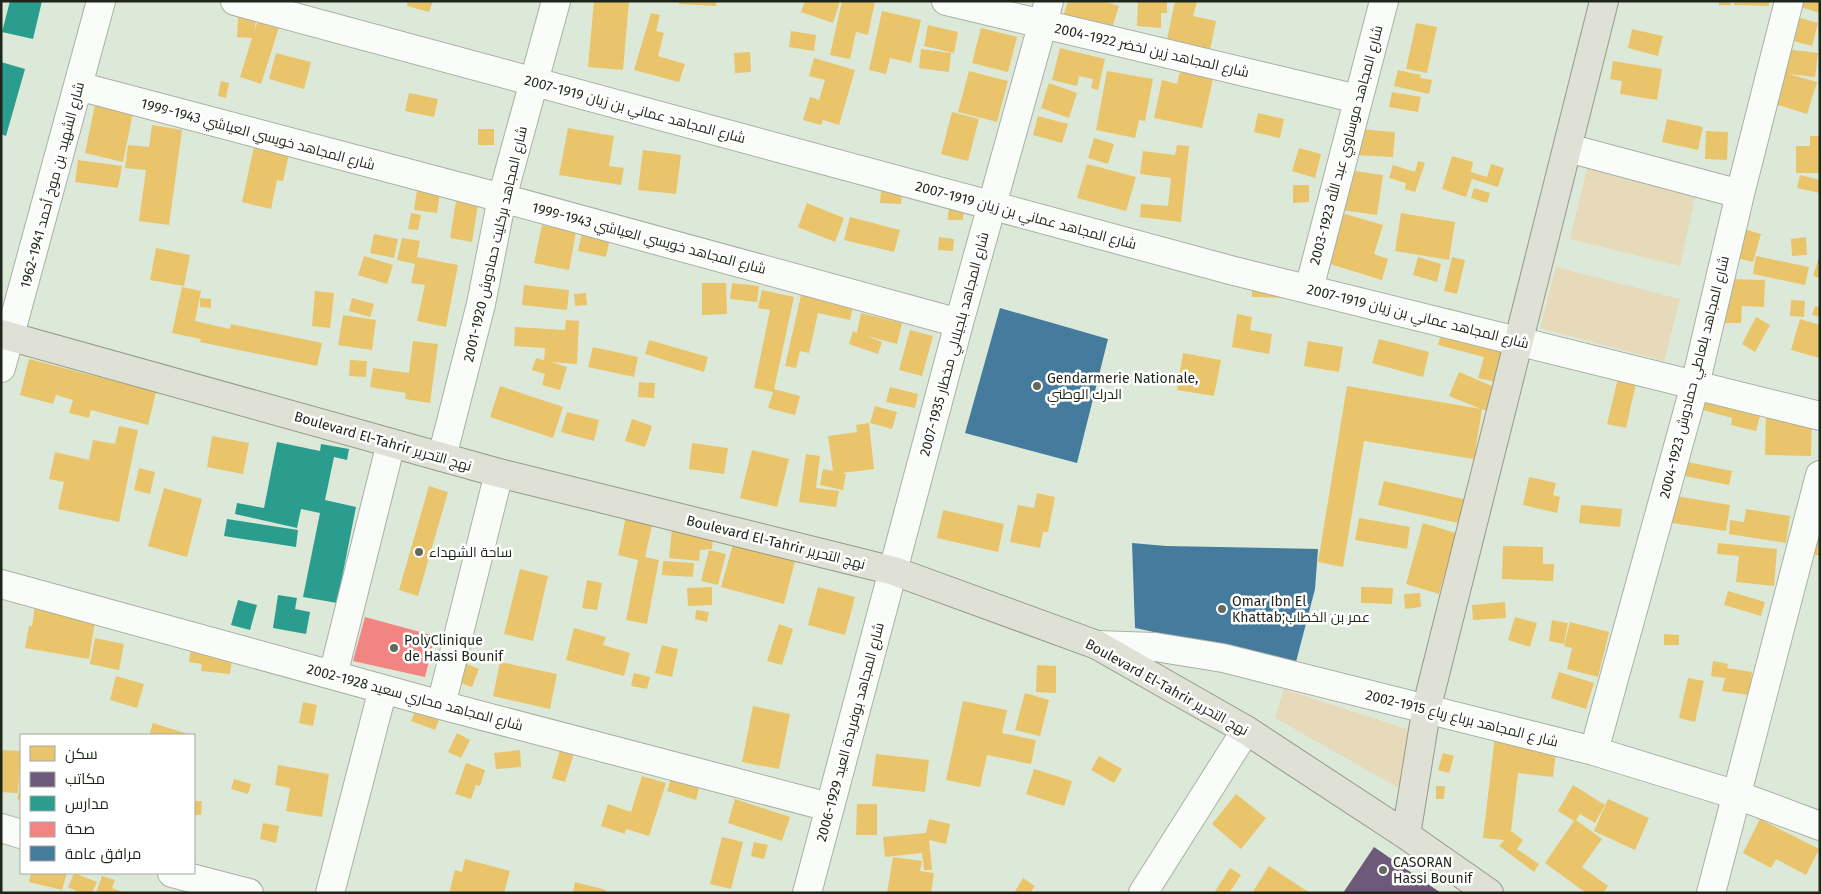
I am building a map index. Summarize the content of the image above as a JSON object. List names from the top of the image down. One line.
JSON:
{"streets":{"main road":["Boulevard El-Tahrir نهج التحرير"],"street":["شارع المجاهد زين لخضر 1922-2004","شارع المجاهد عماني بن زيان 1919-2007","شارع المجاهد خويسي العياشي 1943-1999","شارع المجاهد موساوي عبد الله 1923-2003","شارع الشهيد بن موخ أحمد 1941-1962","شارع المجاهد بركليت حمادوش 1920-2001","شارع المجاهد بلجيلالي مخطار 1935-2007","شارع المجاهد بلعاطي حمادوش 1923-2004","شارع المجاهد محاري سعيد 1928-2002","شار ع المجاهد برباع رباع 1915-2002","شارع المجاهد بوفريدة العيد 1929-2006"]},"crossings":[["شارع المجاهد زين لخضر 1922-2004","شارع المجاهد موساوي عبد الله 1923-2003"],["شارع المجاهد زين لخضر 1922-2004","شارع المجاهد بلجيلالي مخطار 1935-2007"],["شارع المجاهد عماني بن زيان 1919-2007","شارع المجاهد موساوي عبد الله 1923-2003"],["شارع المجاهد عماني بن زيان 1919-2007","شارع المجاهد بركليت حمادوش 1920-2001"],["شارع المجاهد عماني بن زيان 1919-2007","شارع المجاهد بلجيلالي مخطار 1935-2007"],["شارع المجاهد عماني بن زيان 1919-2007","شارع المجاهد بلعاطي حمادوش 1923-2004"],["شارع المجاهد خويسي العياشي 1943-1999","شارع الشهيد بن موخ أحمد 1941-1962"],["شارع المجاهد خويسي العياشي 1943-1999","شارع المجاهد بركليت حمادوش 1920-2001"],["شارع المجاهد خويسي العياشي 1943-1999","شارع المجاهد بلجيلالي مخطار 1935-2007"],["شارع الشهيد بن موخ أحمد 1941-1962","Boulevard El-Tahrir نهج التحرير"],["شارع المجاهد بركليت حمادوش 1920-2001","Boulevard El-Tahrir نهج التحرير"],["شارع المجاهد بلجيلالي مخطار 1935-2007","Boulevard El-Tahrir نهج التحرير"],["شارع المجاهد بلجيلالي مخطار 1935-2007","شارع المجاهد بوفريدة العيد 1929-2006"],["شارع المجاهد بلعاطي حمادوش 1923-2004","شار ع المجاهد برباع رباع 1915-2002"],["Boulevard El-Tahrir نهج التحرير","شار ع المجاهد برباع رباع 1915-2002"],["Boulevard El-Tahrir نهج التحرير","شارع المجاهد بوفريدة العيد 1929-2006"],["شارع المجاهد محاري سعيد 1928-2002","شارع المجاهد بوفريدة العيد 1929-2006"]],"places":["Gendarmerie Nationale, الدرك الوطني","ساحة الشهداء","Omar Ibn El Khattab;عمر بن الخطاب","PolyClinique de Hassi Bounif","CASORAN Hassi Bounif"],"legend":["سكن","مكاتب","مدارس","صحة","مرافق عامة"]}
